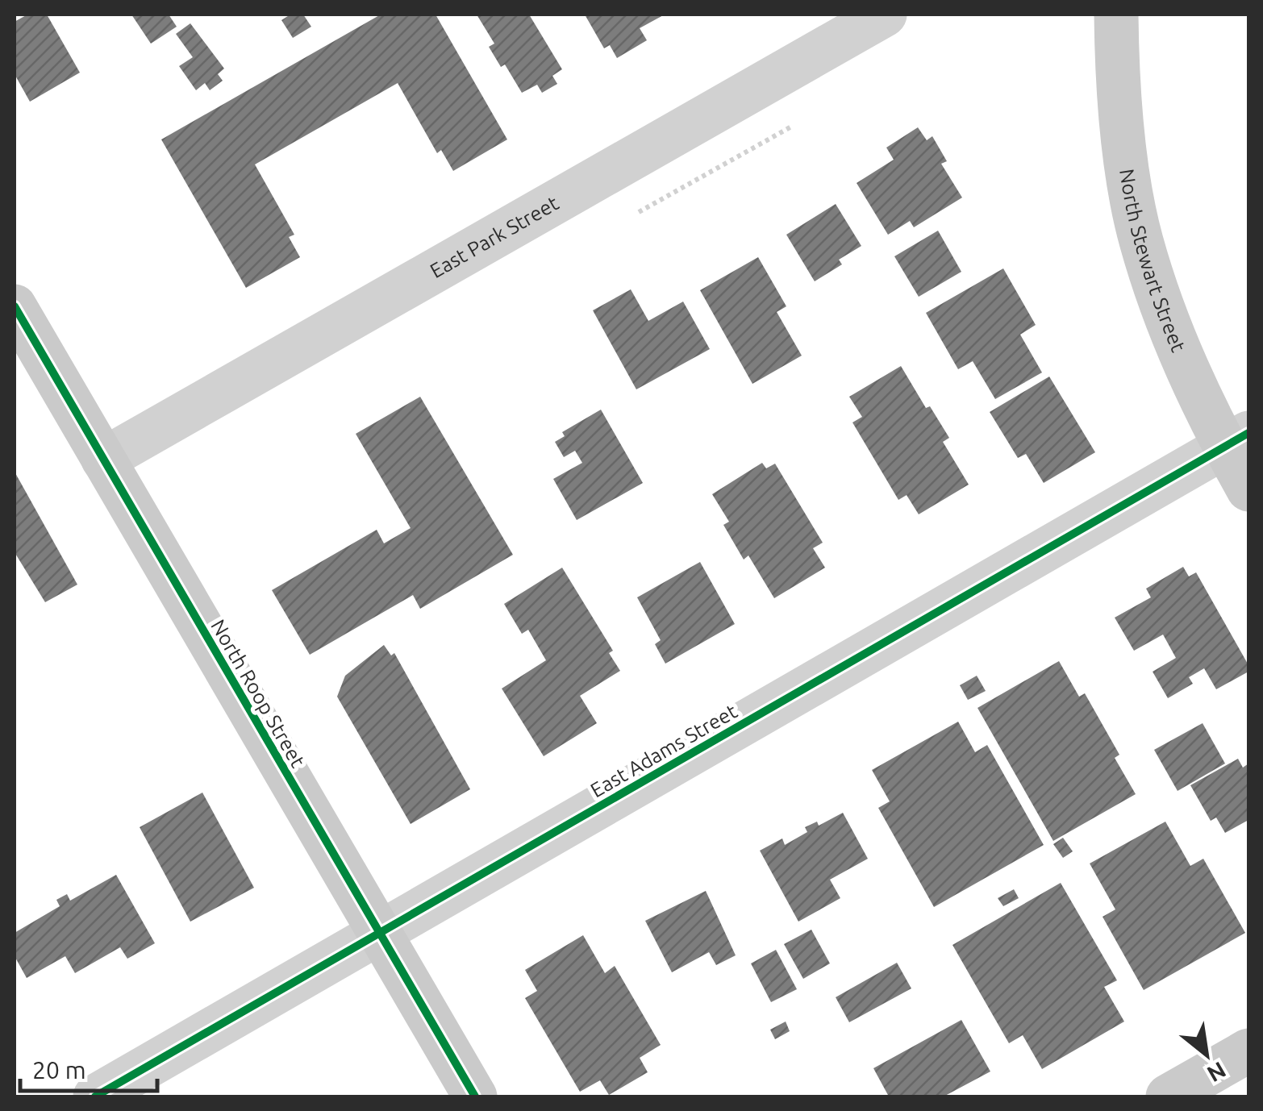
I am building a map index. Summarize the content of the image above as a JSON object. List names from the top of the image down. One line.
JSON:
{"streets":{"main road":["North Stewart Street","North Roop Street"],"street":["East Park Street","East Adams Street"]},"crossings":[["East Park Street","North Roop Street"],["North Stewart Street","East Adams Street"],["North Roop Street","East Adams Street"]],"scale_bar":"20 m","north":"bottom right"}
